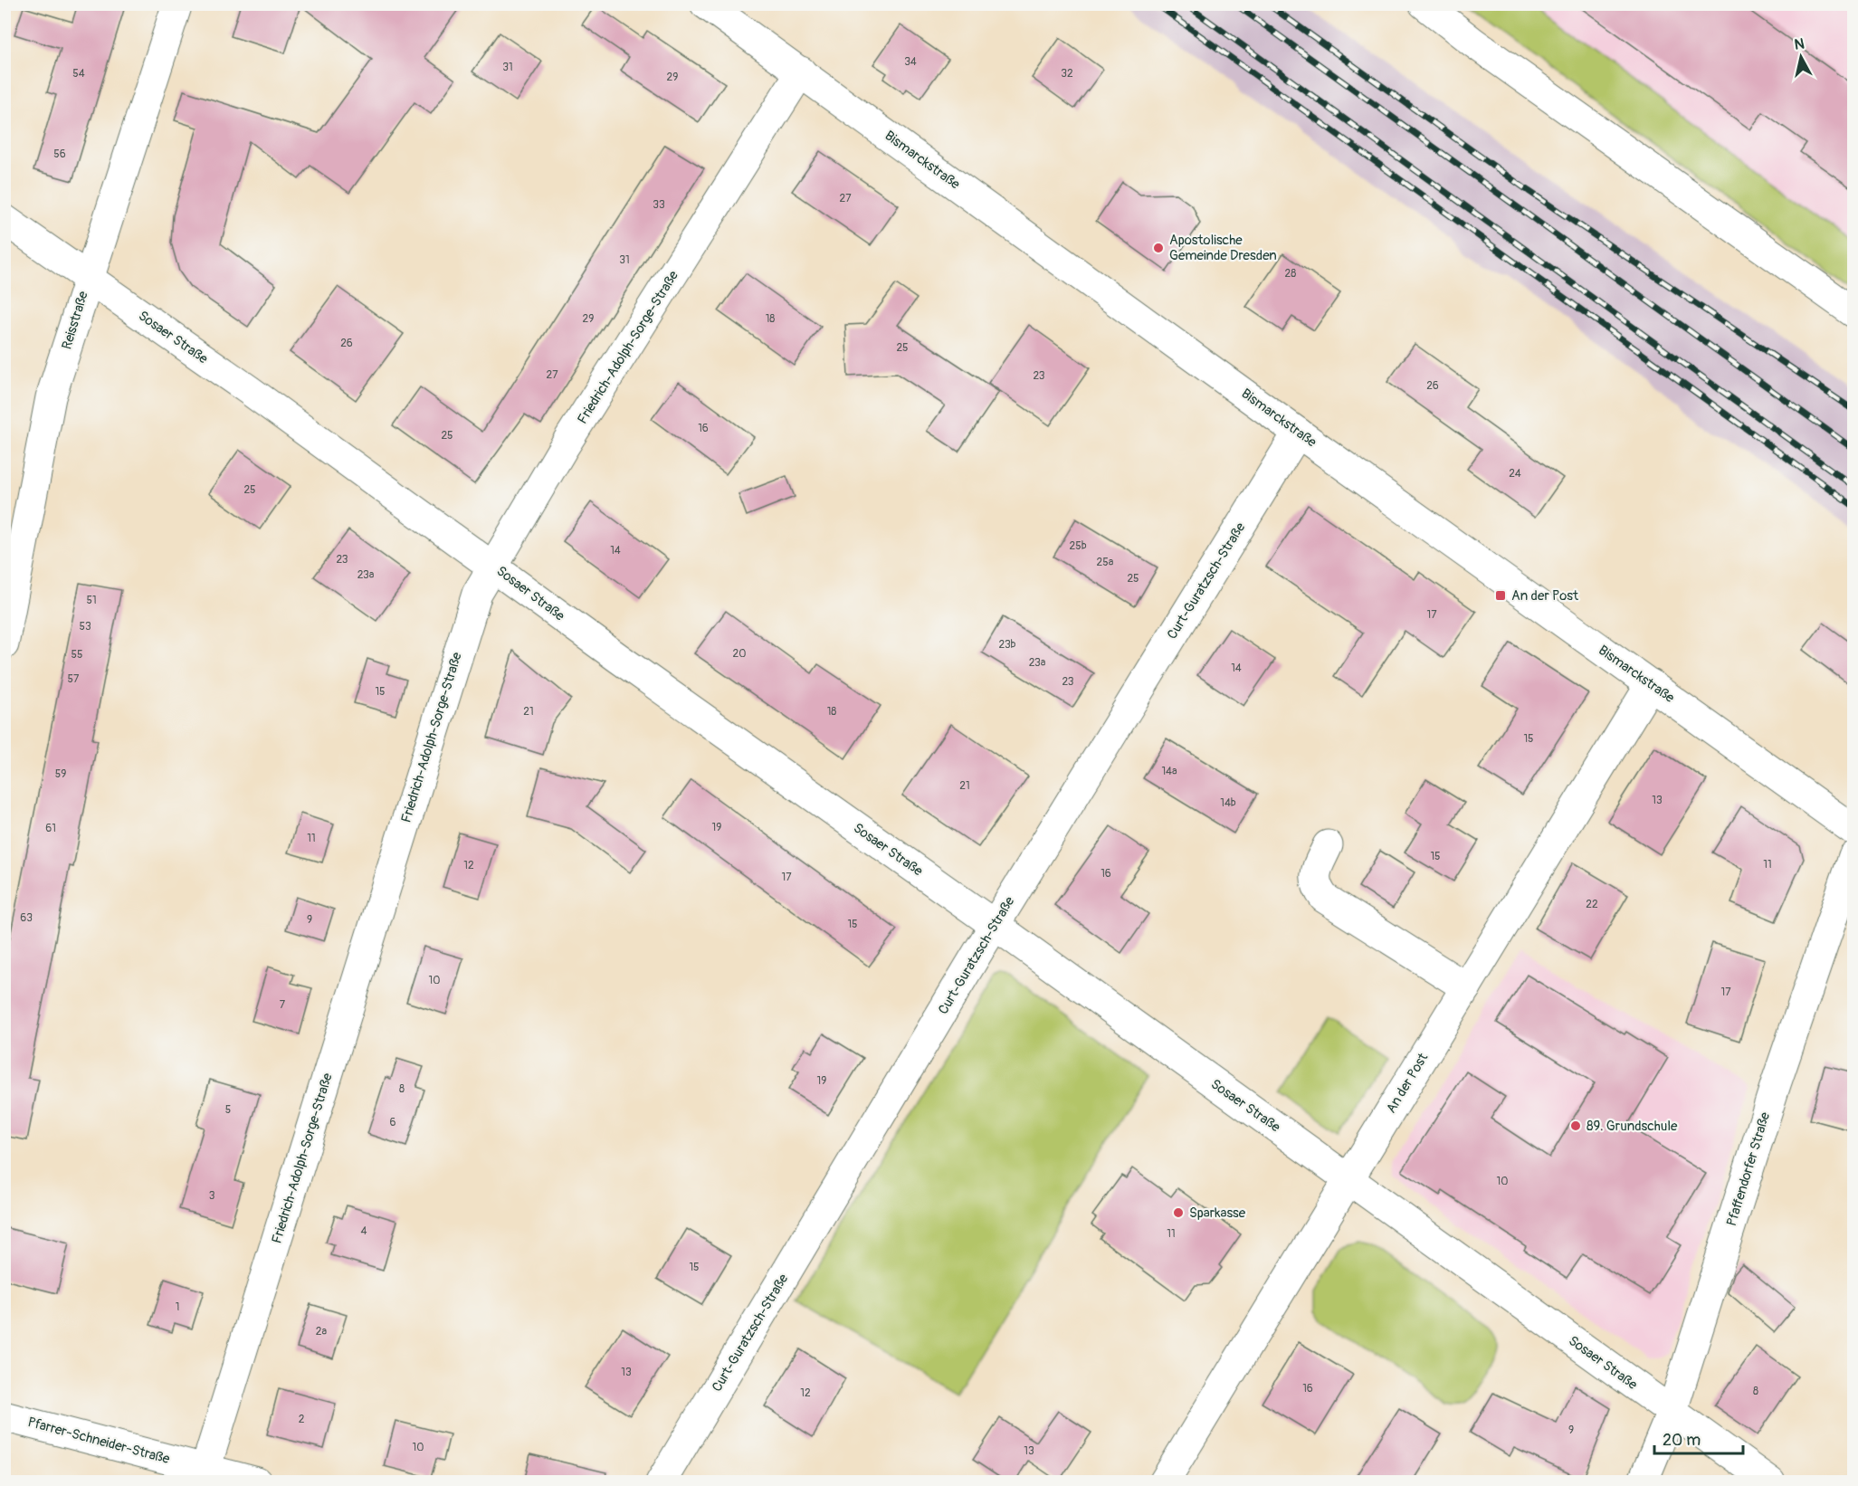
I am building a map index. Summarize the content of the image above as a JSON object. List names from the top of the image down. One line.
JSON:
{"streets":{"street":["Bismarckstraße","Reisstraße","Sosaer Straße","Friedrich-Adolph-Sorge-Straße","Curt-Guratzsch-Straße","An der Post","Pfaffendorfer Straße","Pfarrer-Schneider-Straße"]},"crossings":[["Bismarckstraße","Friedrich-Adolph-Sorge-Straße"],["Bismarckstraße","Curt-Guratzsch-Straße"],["Bismarckstraße","An der Post"],["Reisstraße","Sosaer Straße"],["Sosaer Straße","Friedrich-Adolph-Sorge-Straße"],["Sosaer Straße","Curt-Guratzsch-Straße"],["Sosaer Straße","An der Post"],["Sosaer Straße","Pfaffendorfer Straße"],["Friedrich-Adolph-Sorge-Straße","Pfarrer-Schneider-Straße"]],"places":{"other":["Apostolische Gemeinde Dresden","89. Grundschule","Sparkasse"],"transit":["An der Post"]},"house_numbers":["34","31","54","32","29","56","27","33","31","28","29","18","26","25","27","23","26","16","25","24","25","25b","14","23","25a","23a","25","51","17","53","23b","20","55","23a","14","57","23","15","21","18","15","14a","59","21","13","14b","19","61","11","15","11","12","16","17","22","63","9","15","10","17","7","19","8","5","6","10","3","4","11","15","1","2a","13","16","8","12","2","9","10","13"],"scale_bar":"20 m","north":"top"}
